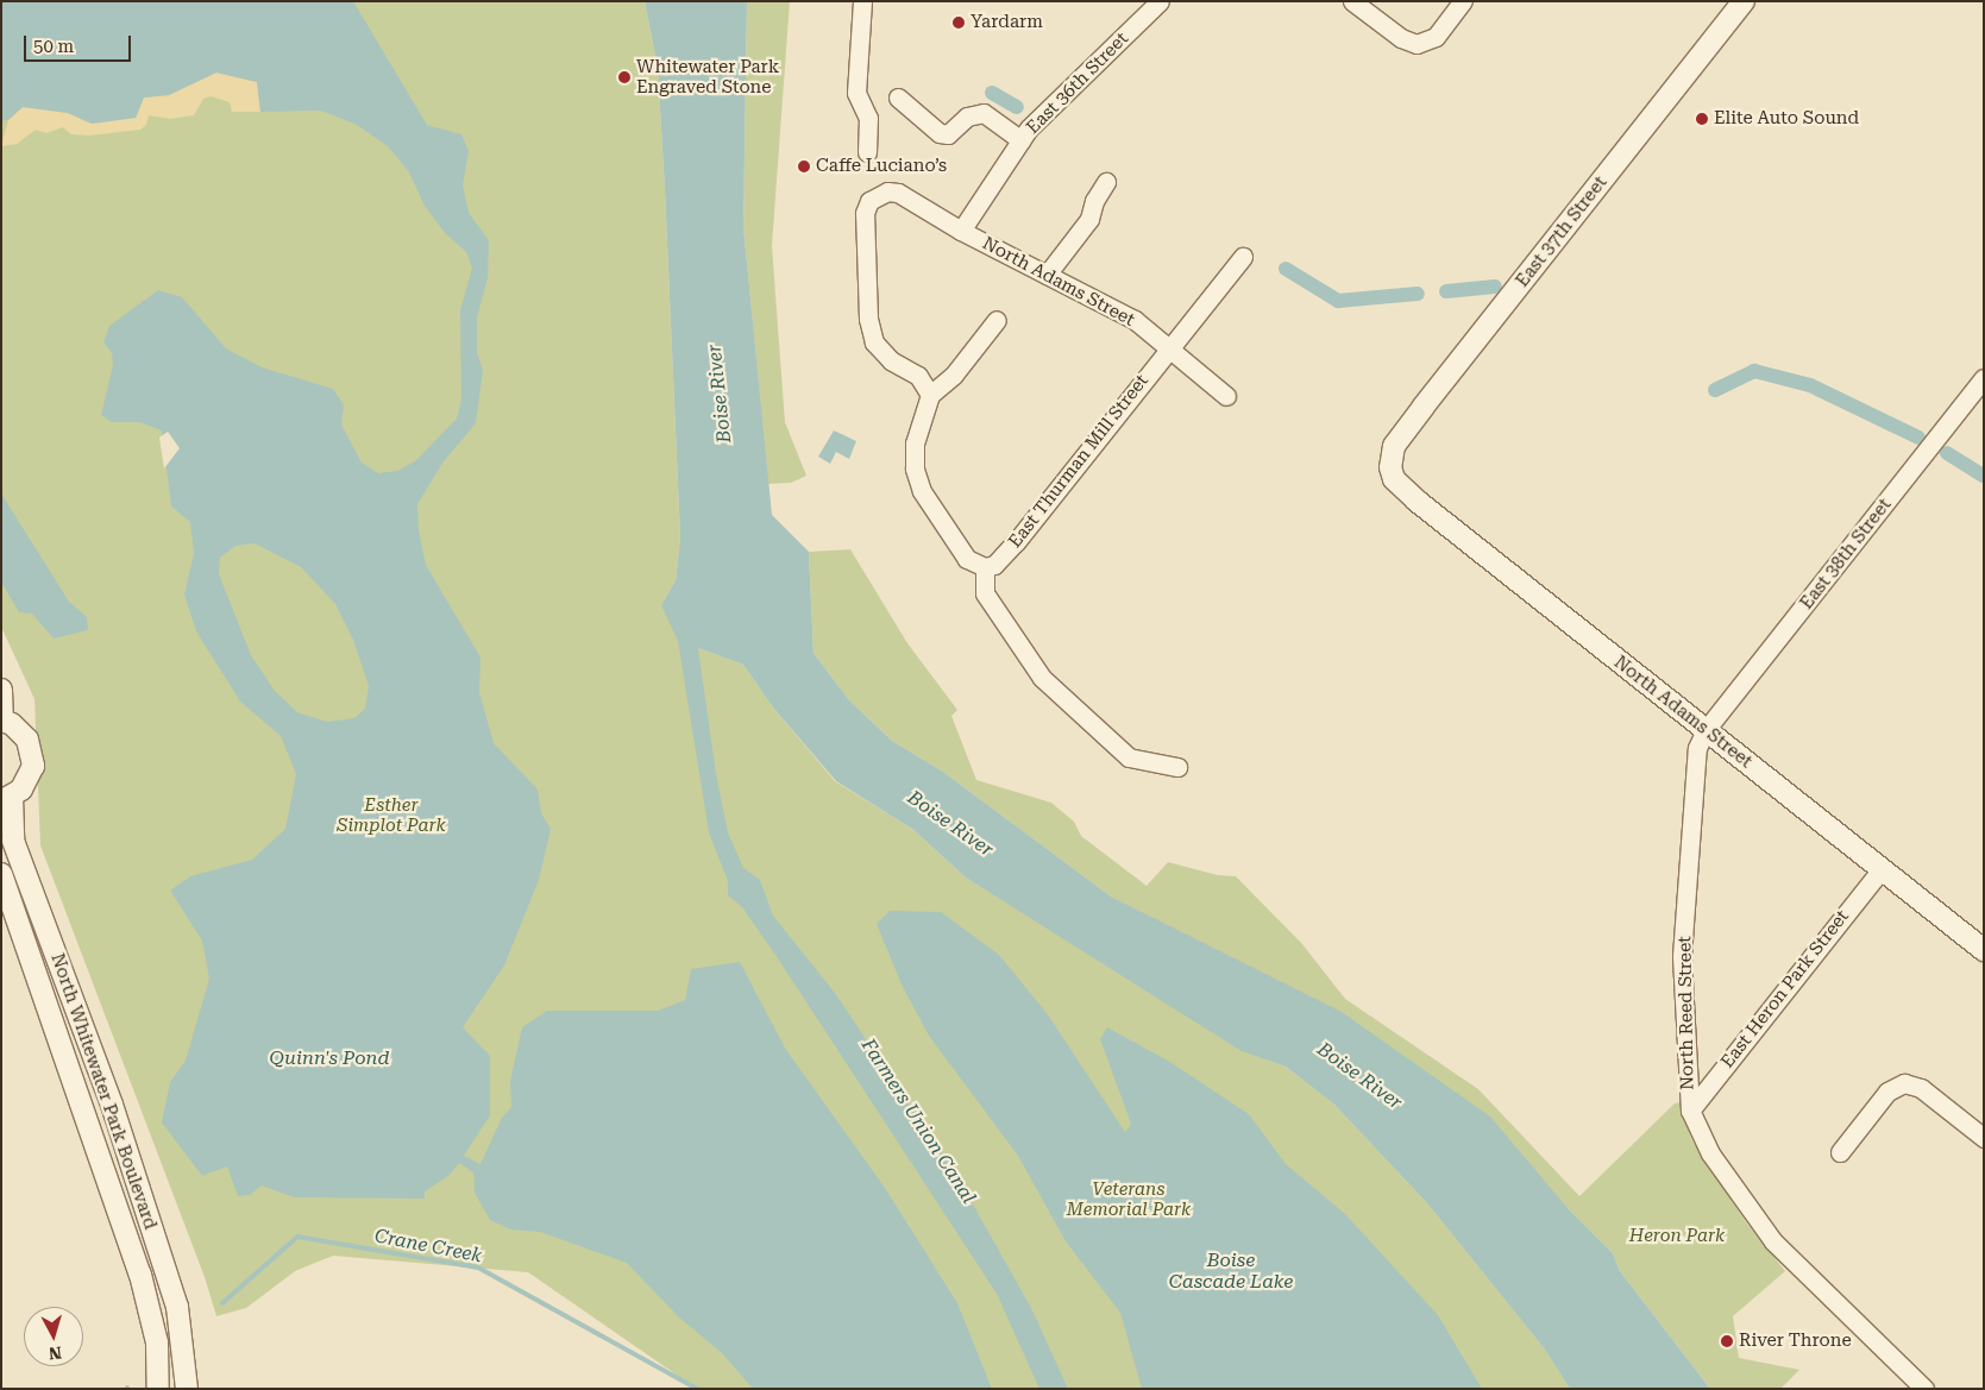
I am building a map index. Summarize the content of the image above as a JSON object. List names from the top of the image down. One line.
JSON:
{"streets":{"street":["East 36th Street","East 37th Street","North Adams Street","East Thurman Mill Street","East 38th Street","East Heron Park Street","North Reed Street","North Whitewater Park Boulevard"]},"crossings":[["East 36th Street","North Adams Street"],["East 37th Street","North Adams Street"],["North Adams Street","East Thurman Mill Street"],["North Adams Street","East 38th Street"],["North Adams Street","East Heron Park Street"],["North Adams Street","North Reed Street"],["East 38th Street","North Reed Street"],["East Heron Park Street","North Reed Street"]],"water":["Boise River","Quinn's Pond","Farmers Union Canal","Crane Creek","Boise Cascade Lake"],"parks":["Esther Simplot Park","Veterans Memorial Park","Heron Park"],"places":["Yardarm","Whitewater Park Engraved Stone","Elite Auto Sound","Caffe Luciano’s","River Throne"],"scale_bar":"50 m","north":"bottom"}
